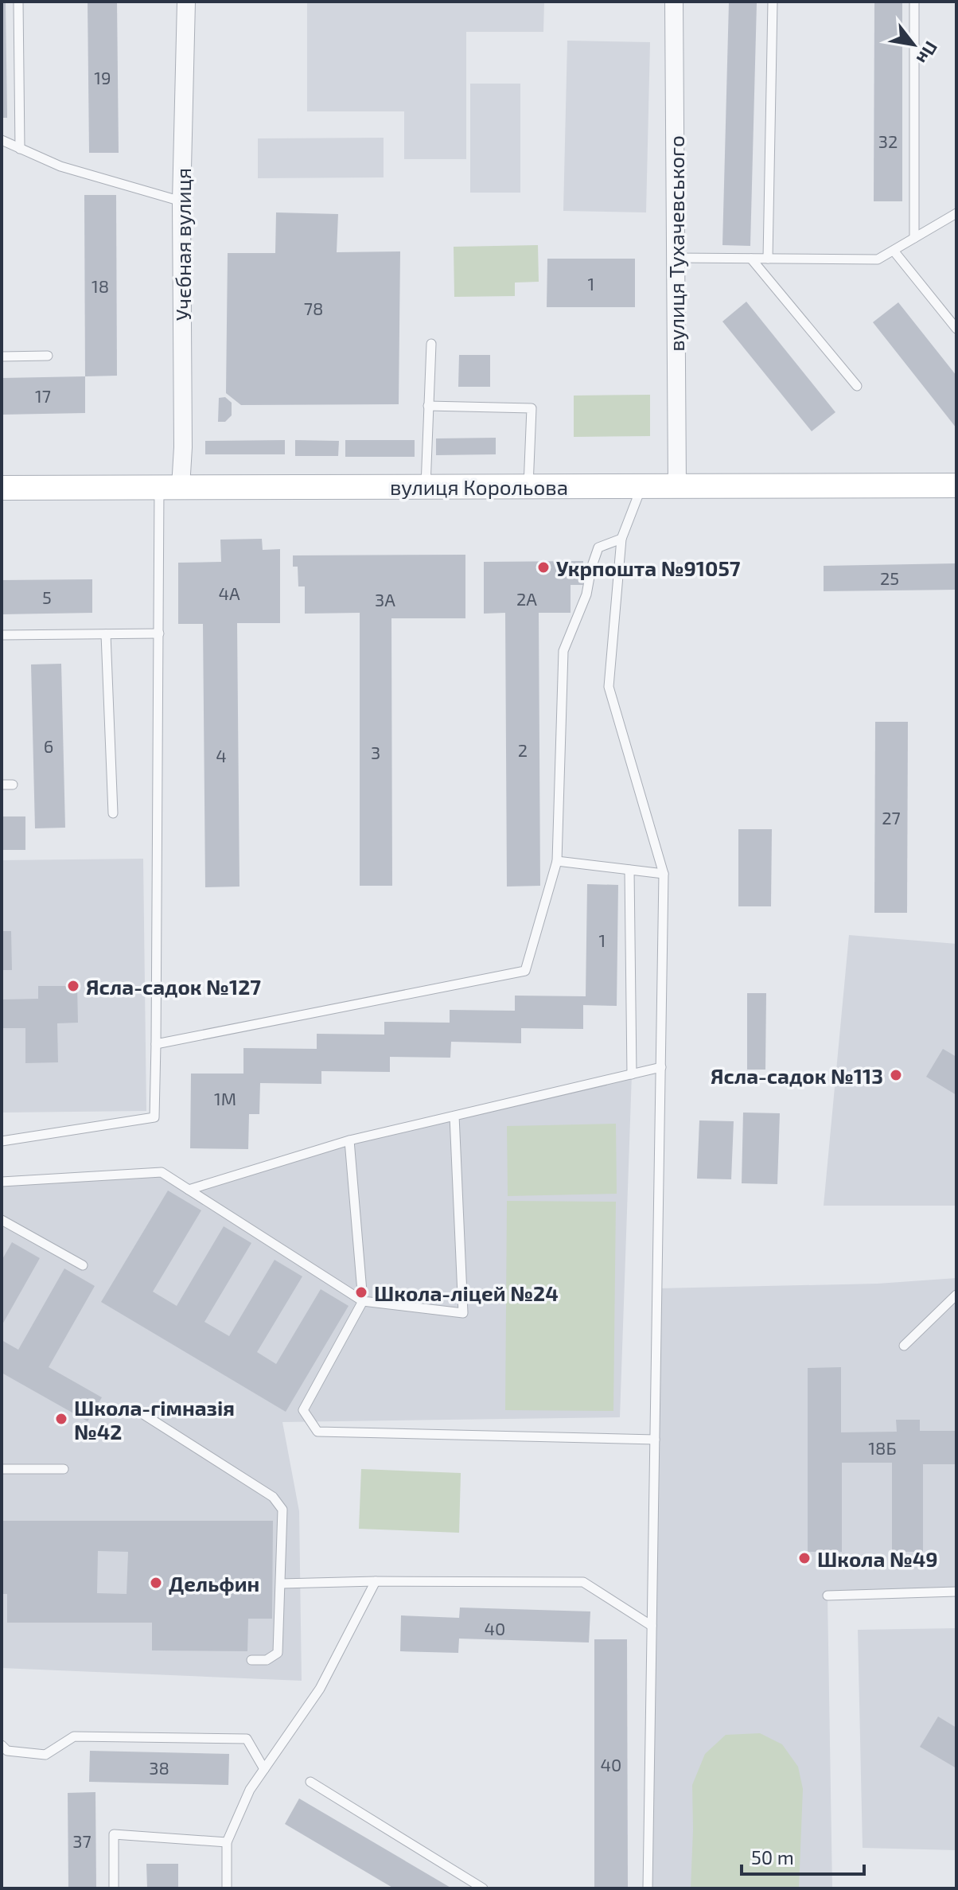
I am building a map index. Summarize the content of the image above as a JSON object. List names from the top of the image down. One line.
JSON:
{"streets":{"street":["вулиця Тухачевського","Учєбная вулиця","вулиця Корольова"]},"crossings":[["вулиця Тухачевського","вулиця Корольова"],["Учєбная вулиця","вулиця Корольова"]],"places":["Укрпошта №91057","Ясла-садок №127","Ясла-садок №113","Школа-ліцей №24","Школа-гімназія №42","Школа №49","Дельфин"],"house_numbers":["19","32","1","18","78","17","25","4А","5","2А","3А","6","2","3","4","27","1","1М","18Б","40","40","38","37"],"scale_bar":"50 m","north":"bottom right"}
